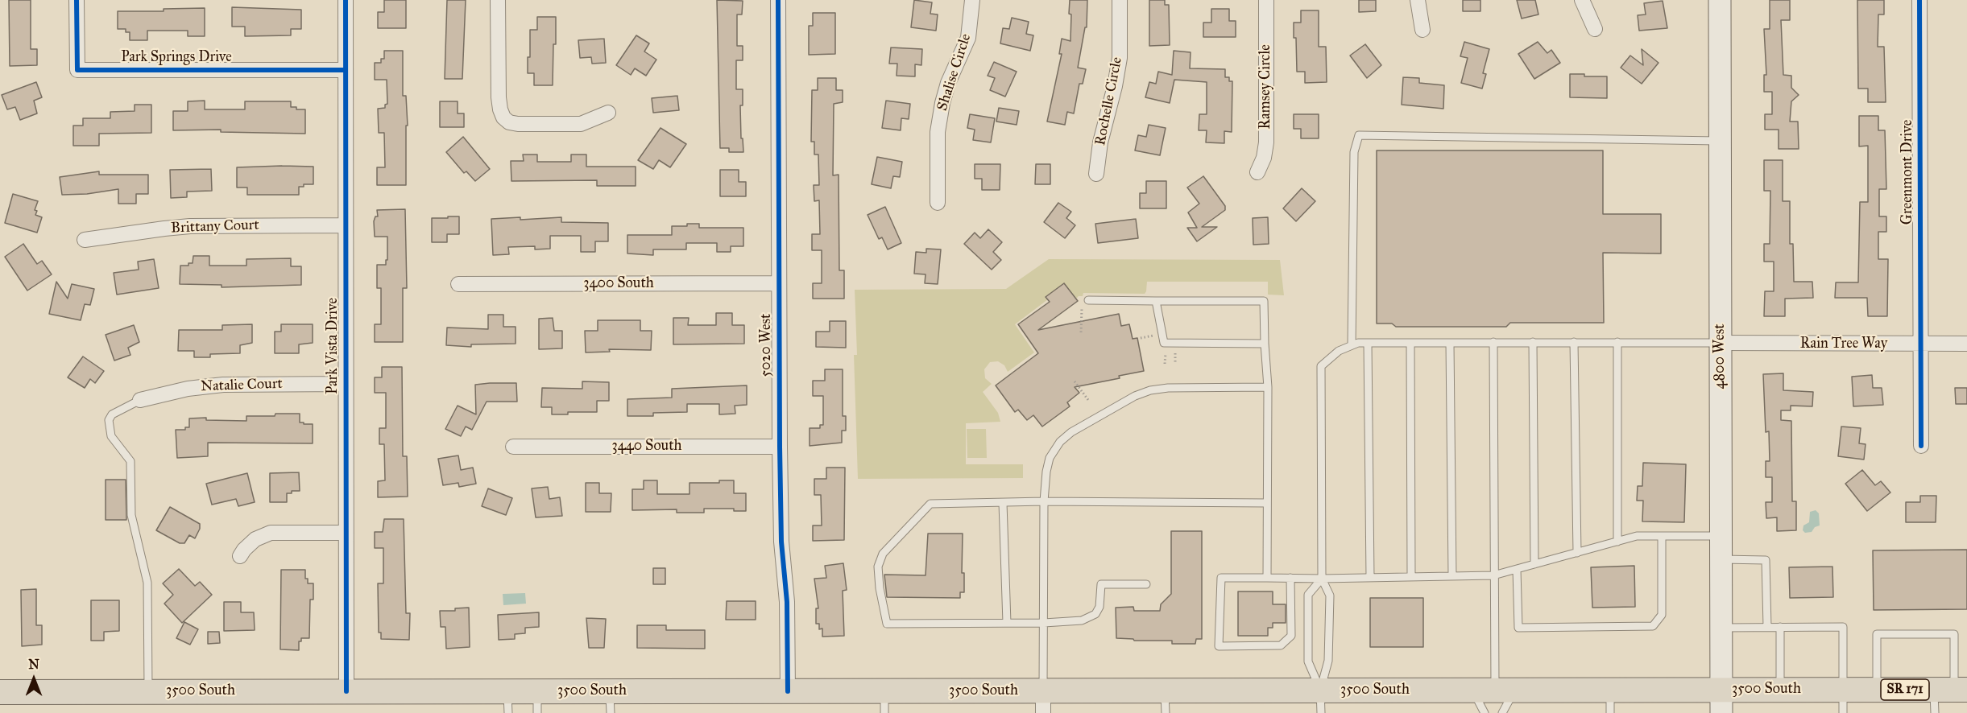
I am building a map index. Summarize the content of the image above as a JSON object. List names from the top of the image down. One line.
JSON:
{"streets":{"main road":["4800 West","3500 South","SR 171"],"street":["Park Springs Drive","Shalise Circle","Ramsey Circle","Rochelle Circle","Greenmont Drive","Brittany Court","3400 South","Rain Tree Way","5020 West","Park Vista Drive","Natalie Court","3440 South"]},"crossings":[["Park Springs Drive","Park Vista Drive"],["Greenmont Drive","Rain Tree Way"],["Brittany Court","Park Vista Drive"],["3400 South","5020 West"],["Rain Tree Way","4800 West"],["5020 West","3440 South"],["5020 West","3500 South"],["Park Vista Drive","Natalie Court"],["Park Vista Drive","3500 South"],["4800 West","3500 South"]],"north":"top"}
